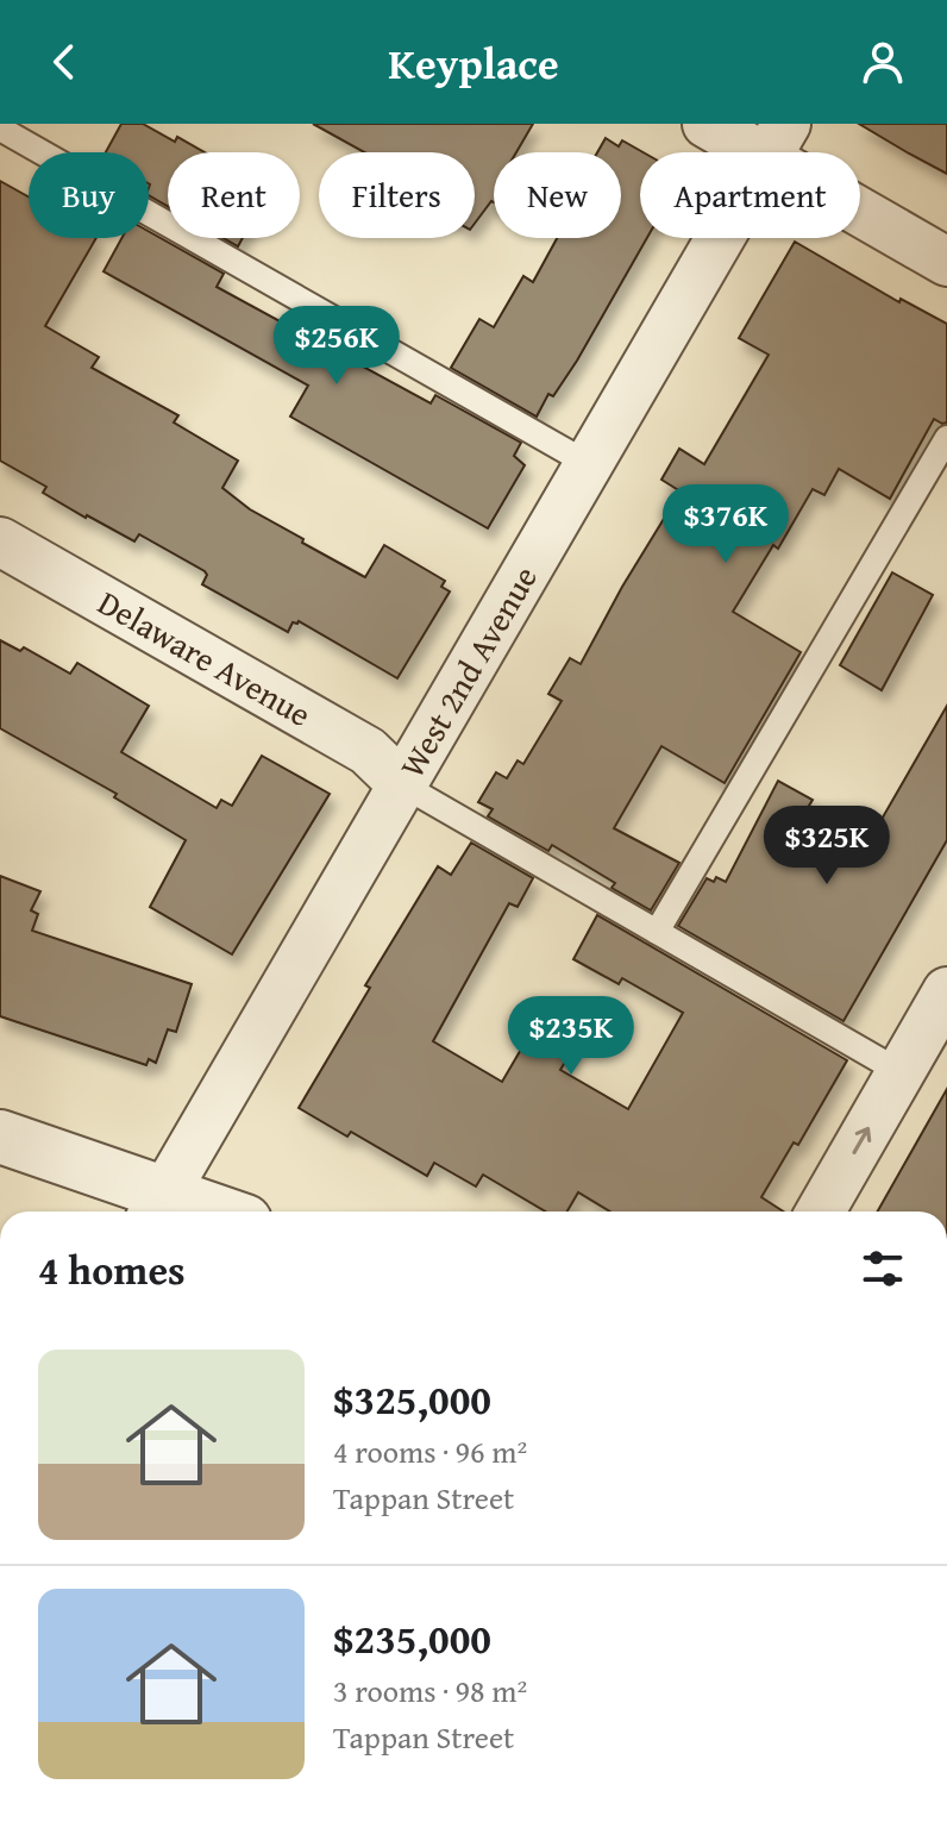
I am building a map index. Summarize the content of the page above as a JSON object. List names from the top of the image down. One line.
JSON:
{"streets":{"street":["Delaware Avenue","West 2nd Avenue"]},"crossings":[["Delaware Avenue","West 2nd Avenue"]],"page":{"header":"Keyplace","chip":["Buy","Rent","Filters","New","Apartment"],"price":["$256K","$376K","$325K","$235K"],"heading":"4 homes","list":[{"name":"$325,000","note":"4 rooms · 96 m² · Tappan Street"},{"name":"$235,000","note":"3 rooms · 98 m² · Tappan Street"}]}}
